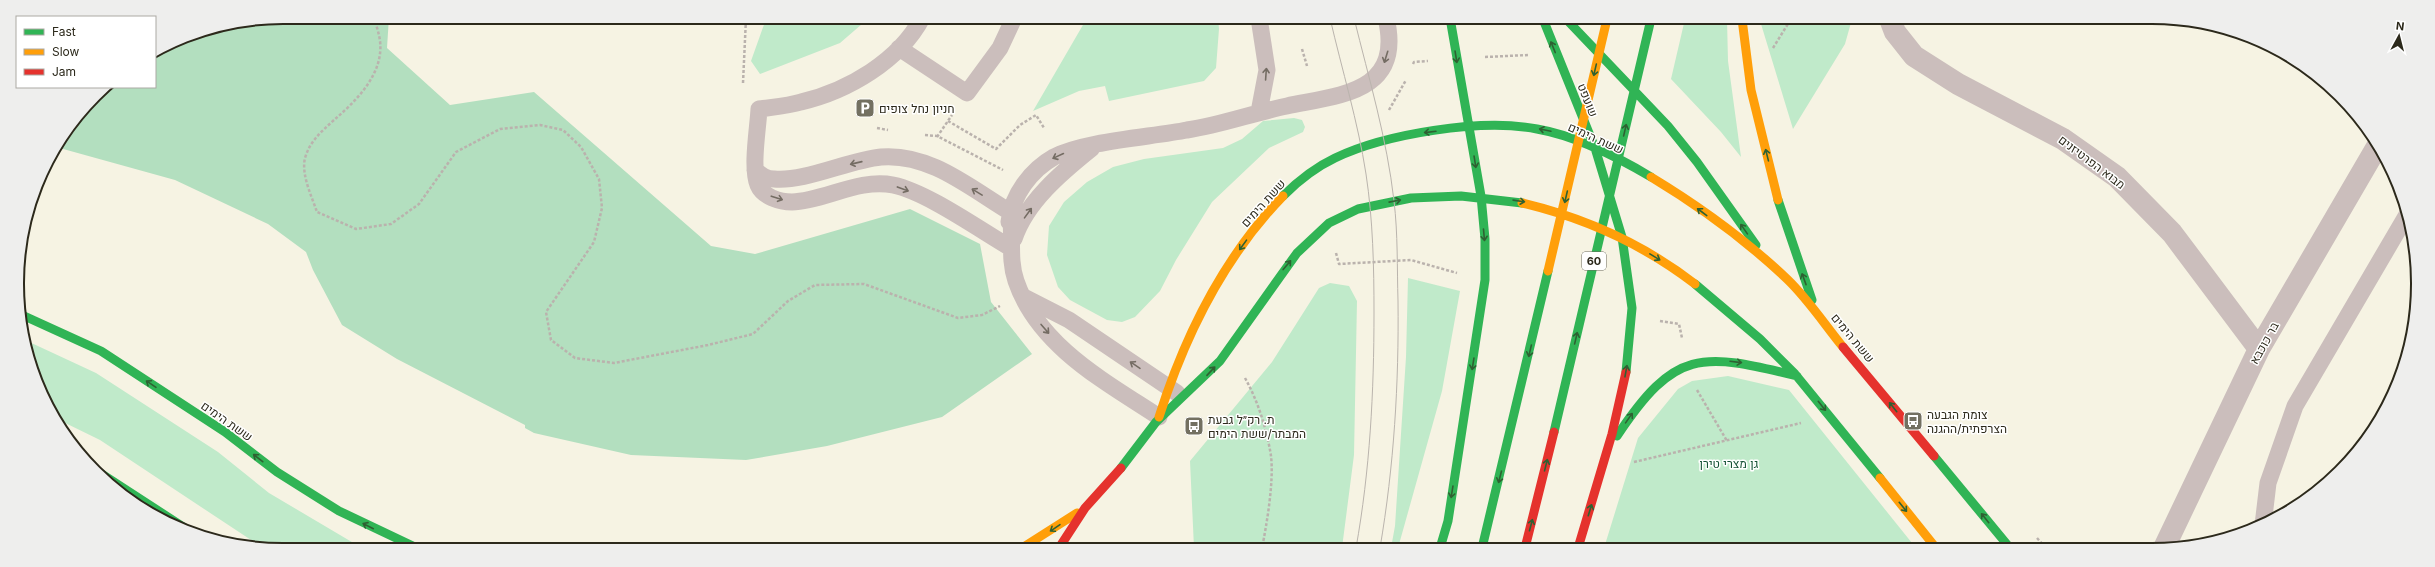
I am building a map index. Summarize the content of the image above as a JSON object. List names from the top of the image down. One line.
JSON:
{"streets":{"main road":["שועפט","ששת הימים","60"],"street":["מבוא הפרטיזנים","בר כוכבא"]},"crossings":[["שועפט","ששת הימים"],["מבוא הפרטיזנים","בר כוכבא"]],"parks":["גן מצרי טירן"],"places":{"parking":["חניון נחל צופים"],"bus stop":["צומת הגבעה הצרפתית/ההגנה","ת. רק״ל גבעת המבתר/ששת הימים"]},"legend":["Fast","Slow","Jam"],"north":"top"}
